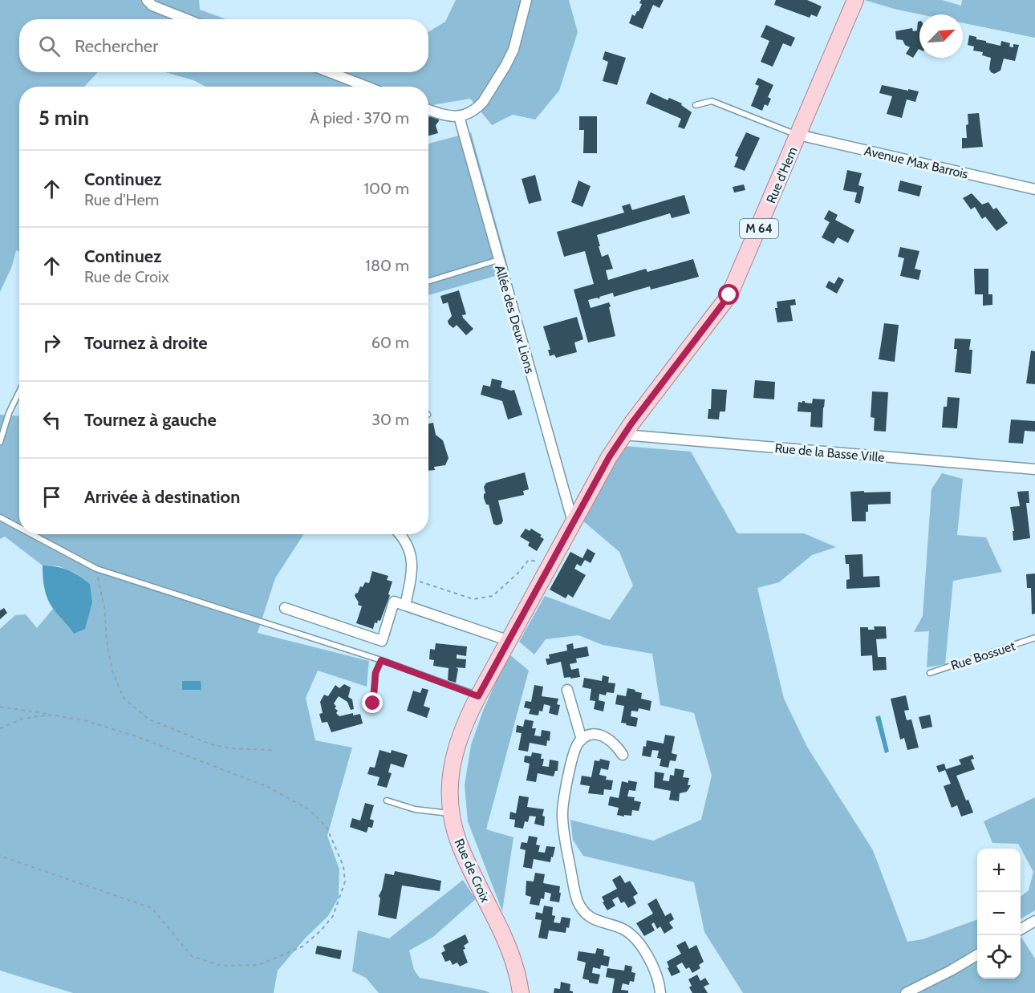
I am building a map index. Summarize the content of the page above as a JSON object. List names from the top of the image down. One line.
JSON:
{"streets":{"main road":["Rue d'Hem","M 64","Rue de Croix"],"street":["Avenue Max Barrois","Allée des Deux Lions","Rue de la Basse Ville"],"lane":["Rue Bossuet"]},"crossings":[["Avenue Max Barrois","Rue d'Hem"],["Rue d'Hem","Rue de la Basse Ville"],["Rue d'Hem","Rue de Croix"],["Allée des Deux Lions","Rue de Croix"],["Rue de la Basse Ville","Rue de Croix"]],"north":"top right","page":{"search":"Rechercher","heading":["5 min","À pied · 370 m"],"list":[["Continuez","Rue d'Hem","100 m"],["Continuez","Rue de Croix","180 m"],["Tournez à droite","60 m"],["Tournez à gauche","30 m"],"Arrivée à destination"],"map_buttons":["+","−"]}}
